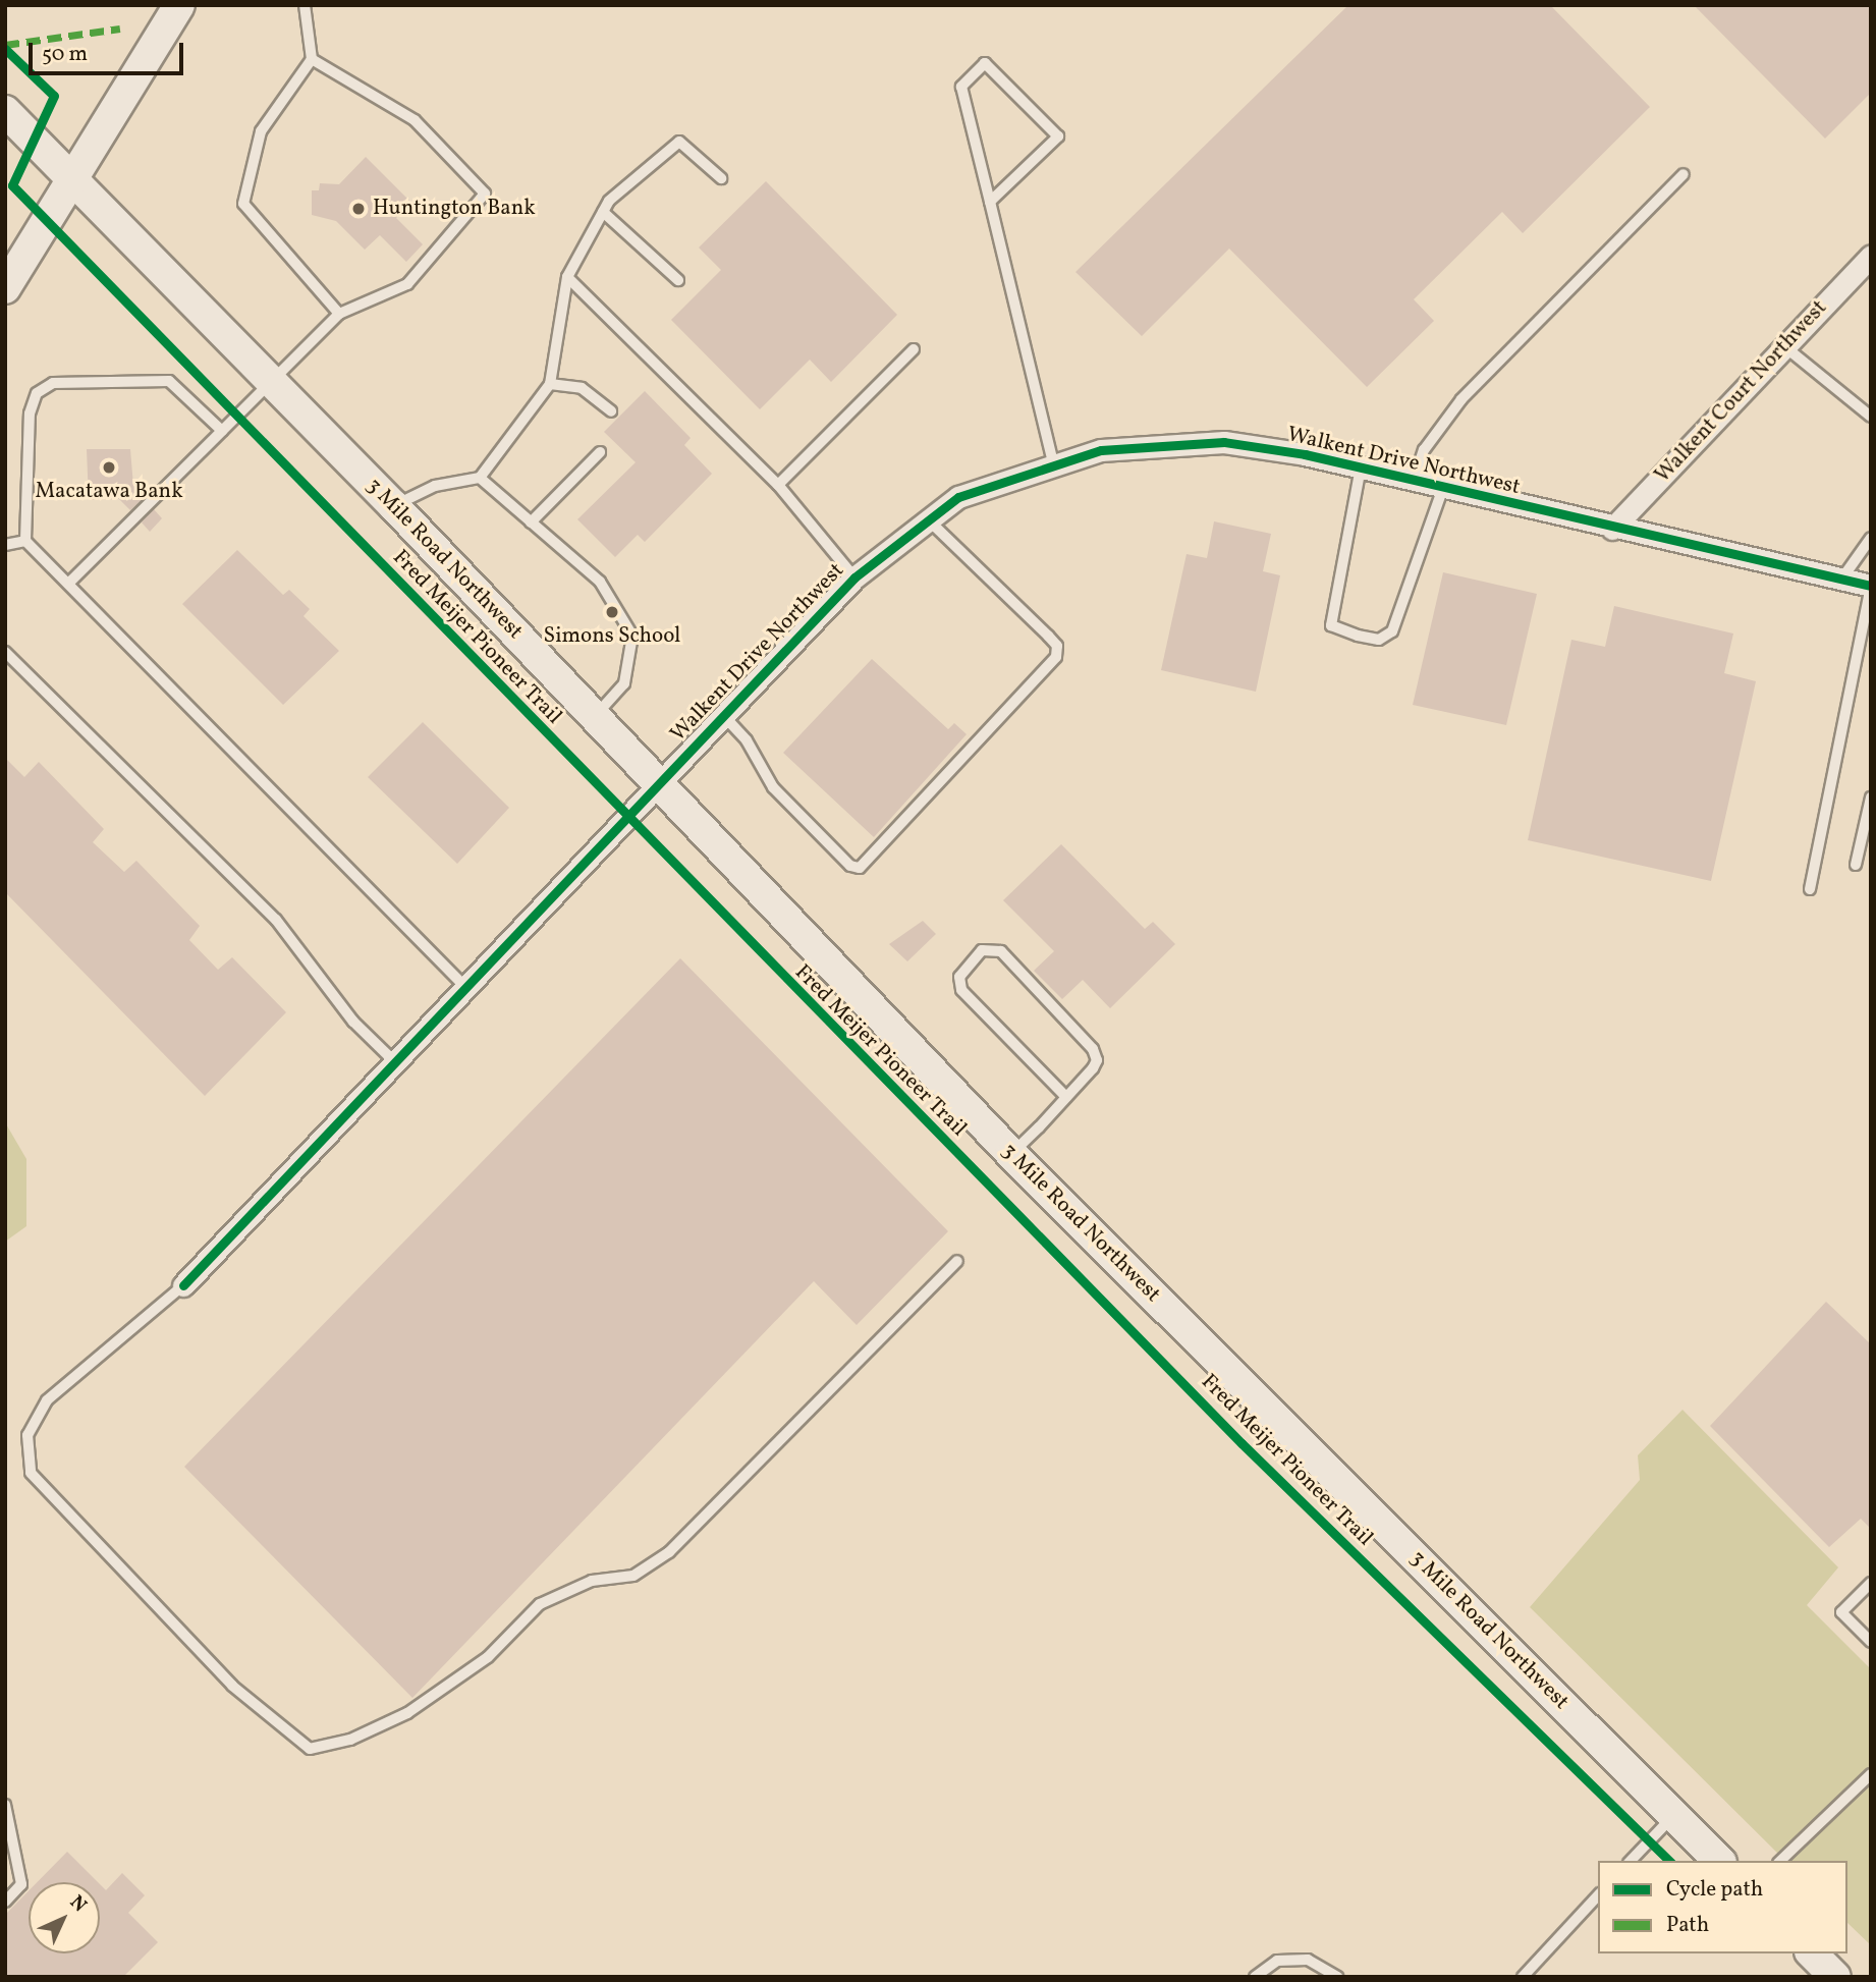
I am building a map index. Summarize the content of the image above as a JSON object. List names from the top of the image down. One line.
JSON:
{"streets":{"main road":["3 Mile Road Northwest"],"street":["Walkent Court Northwest","Walkent Drive Northwest"],"cycle path":["Fred Meijer Pioneer Trail"]},"crossings":[["Walkent Court Northwest","Walkent Drive Northwest"],["Walkent Drive Northwest","3 Mile Road Northwest"]],"places":["Huntington Bank","Macatawa Bank","Simons School"],"legend":["Cycle path","Path"],"scale_bar":"50 m","north":"top right"}
